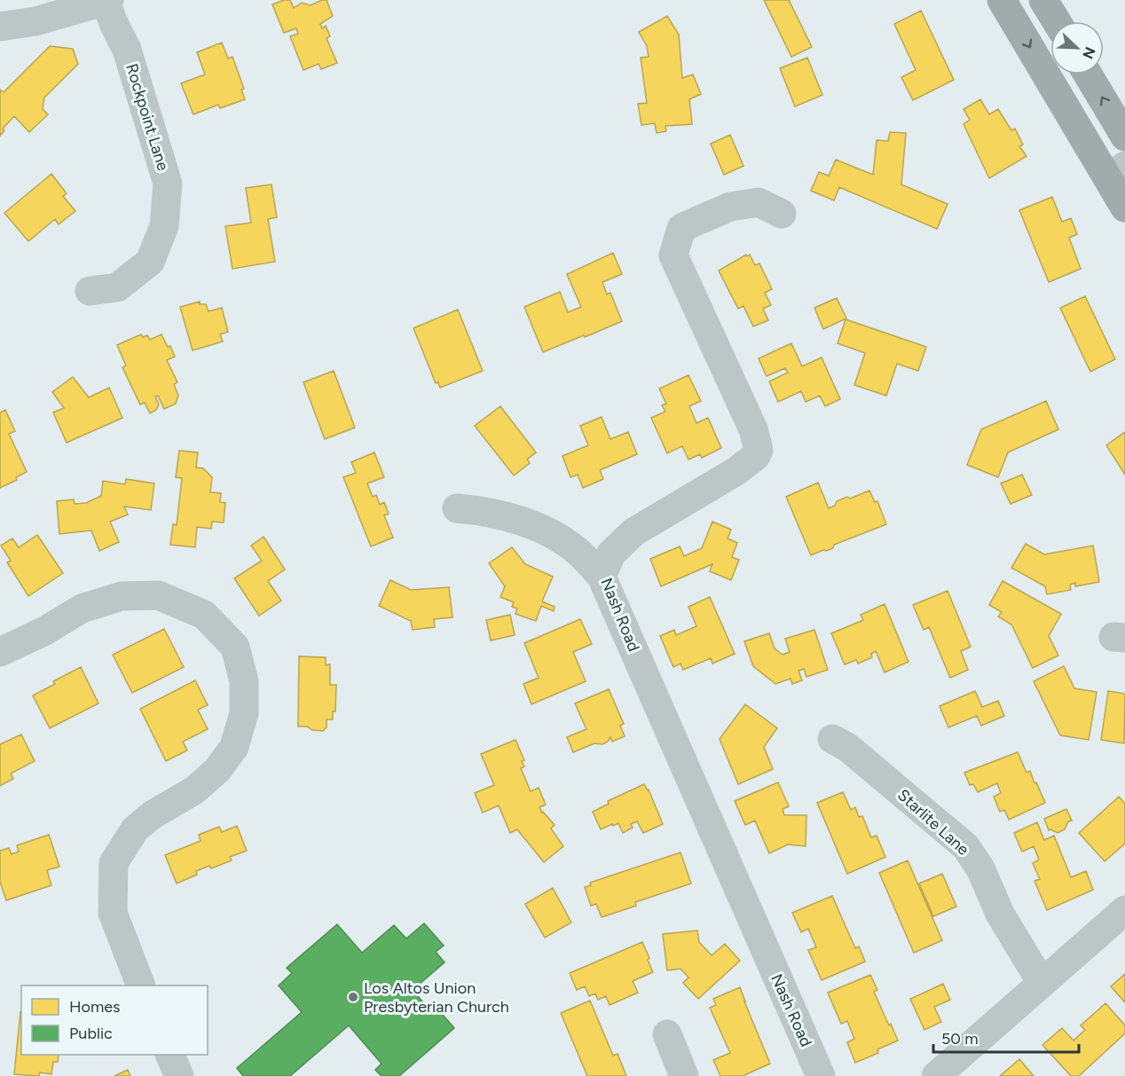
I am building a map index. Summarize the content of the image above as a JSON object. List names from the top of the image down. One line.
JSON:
{"streets":{"street":["Rockpoint Lane","Nash Road","Starlite Lane"]},"places":["Los Altos Union Presbyterian Church"],"legend":["Homes","Public"],"scale_bar":"50 m","north":"bottom right"}
